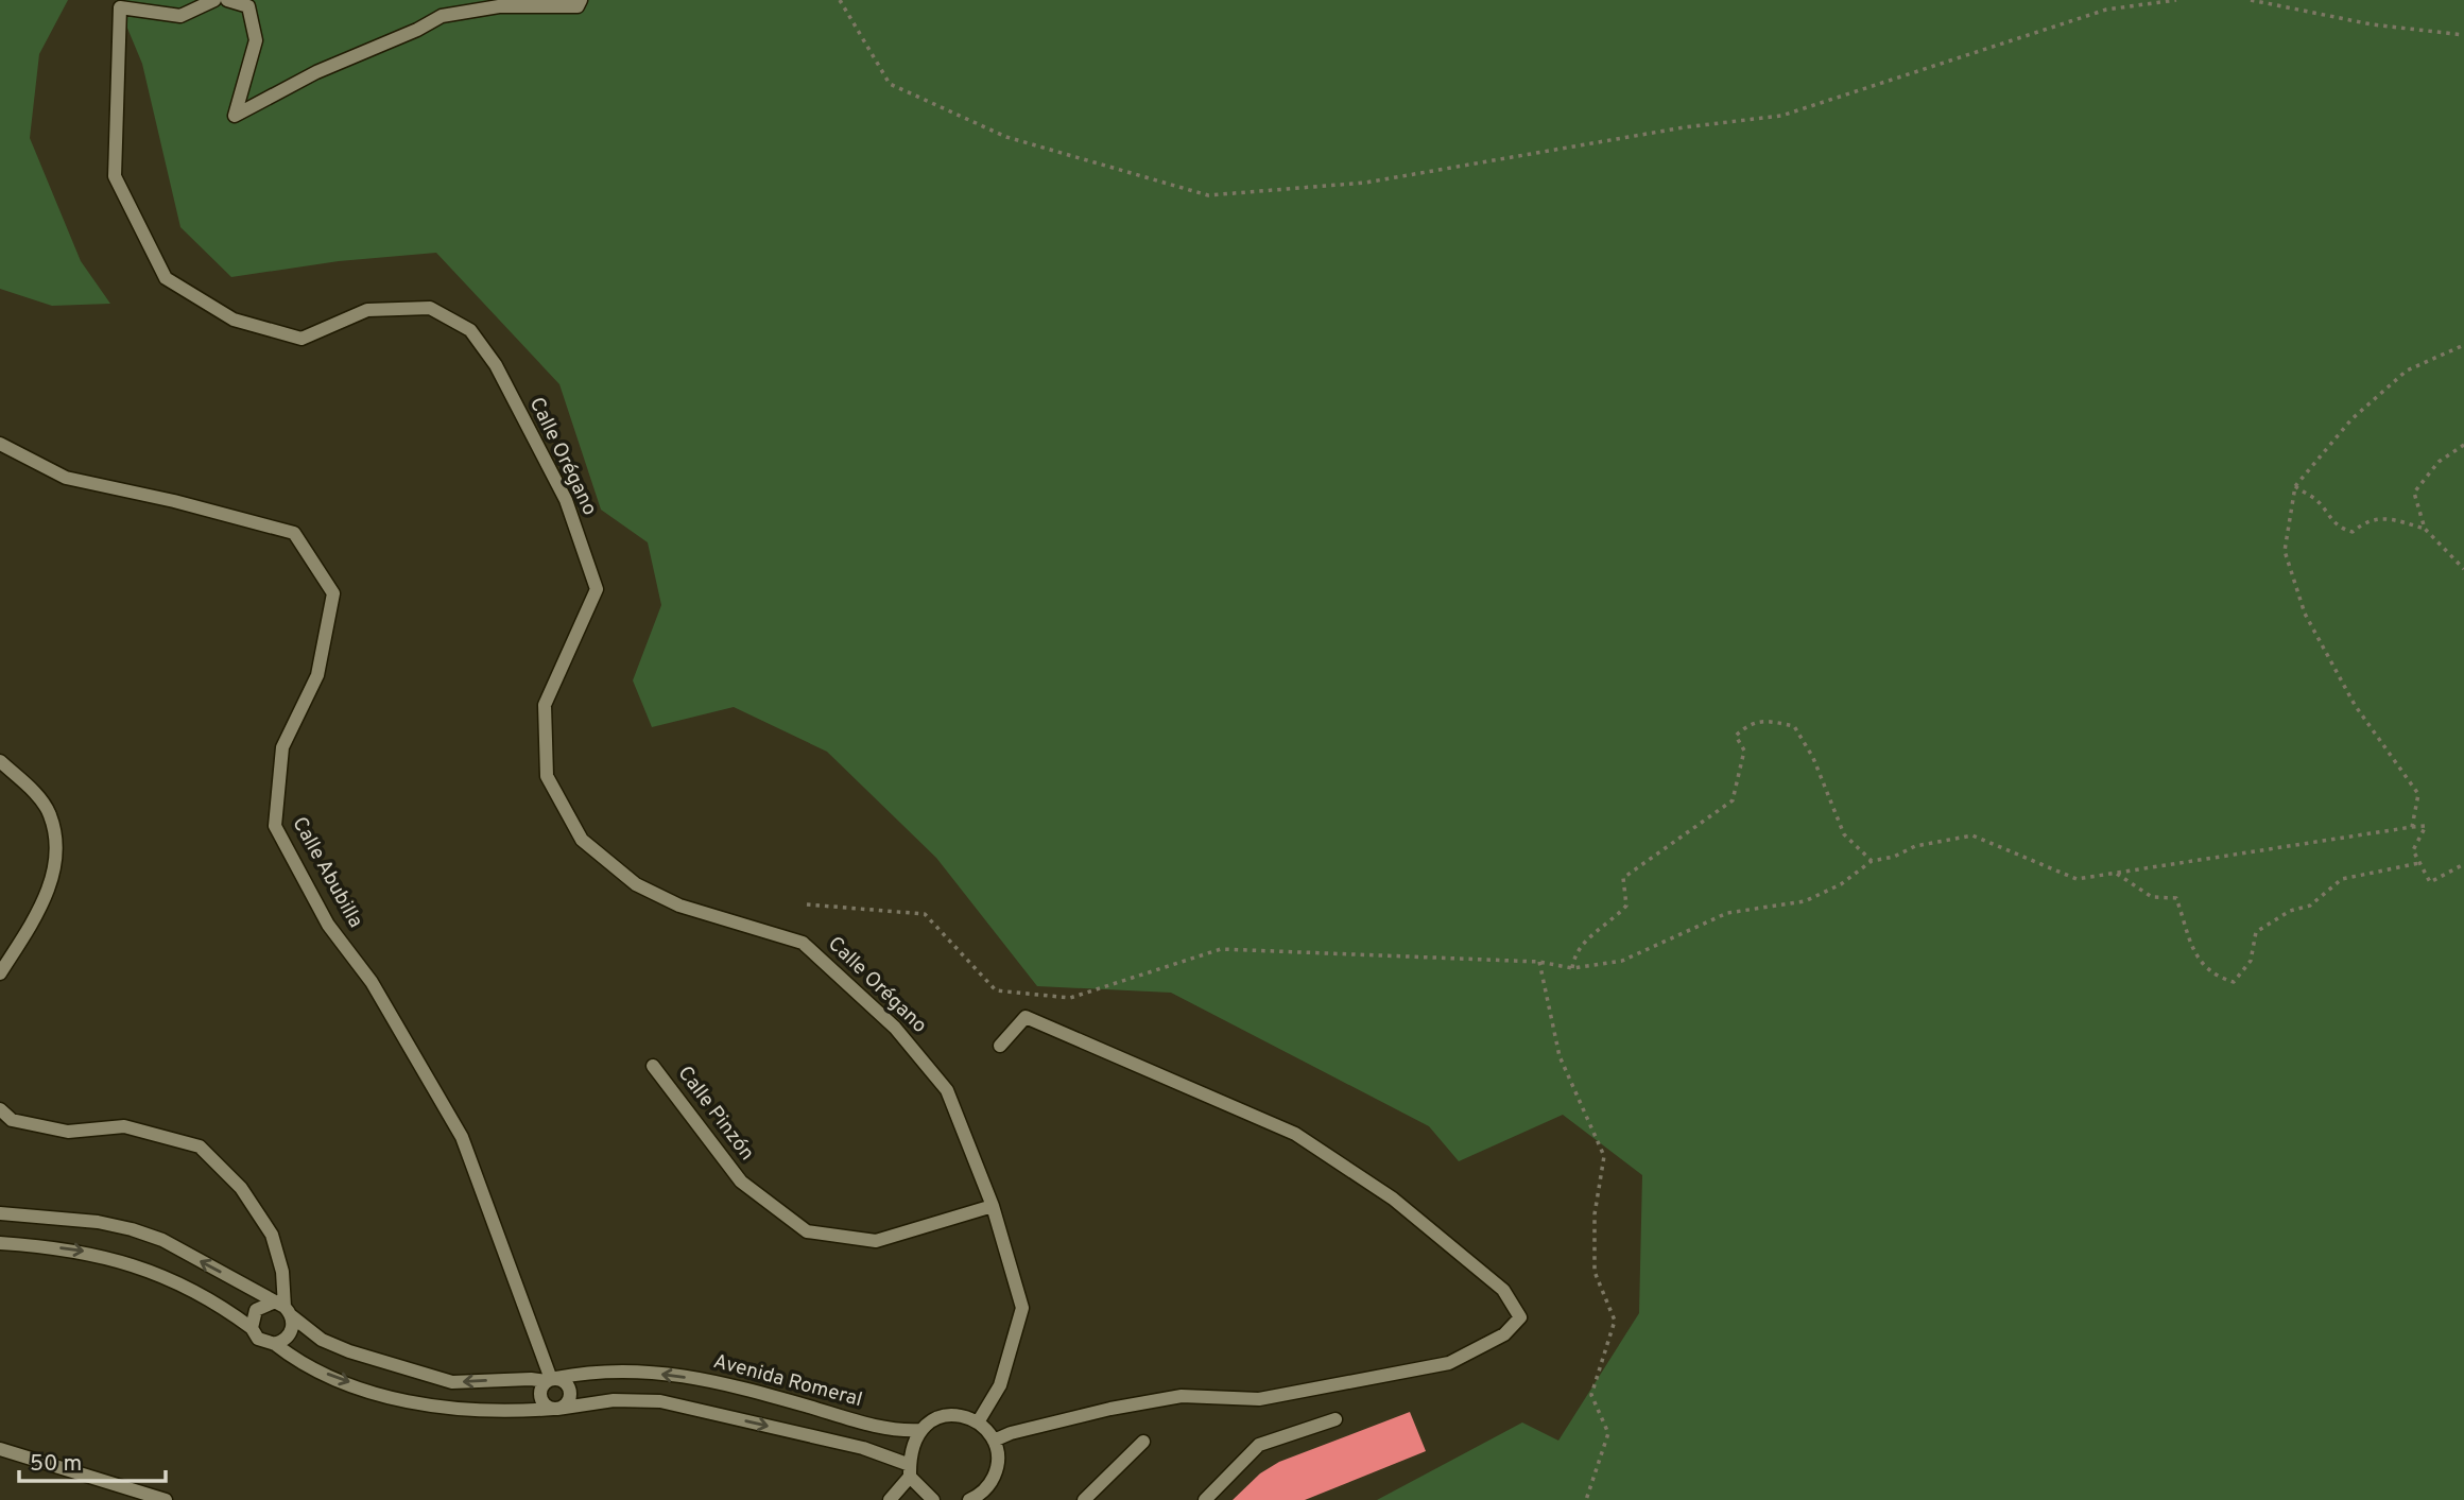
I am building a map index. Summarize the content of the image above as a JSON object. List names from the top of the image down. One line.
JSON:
{"streets":{"street":["Calle Orégano","Calle Abubilla","Calle Pinzón","Avenida Romeral"]},"crossings":[["Calle Orégano","Calle Pinzón"],["Calle Abubilla","Avenida Romeral"]],"scale_bar":"50 m"}
